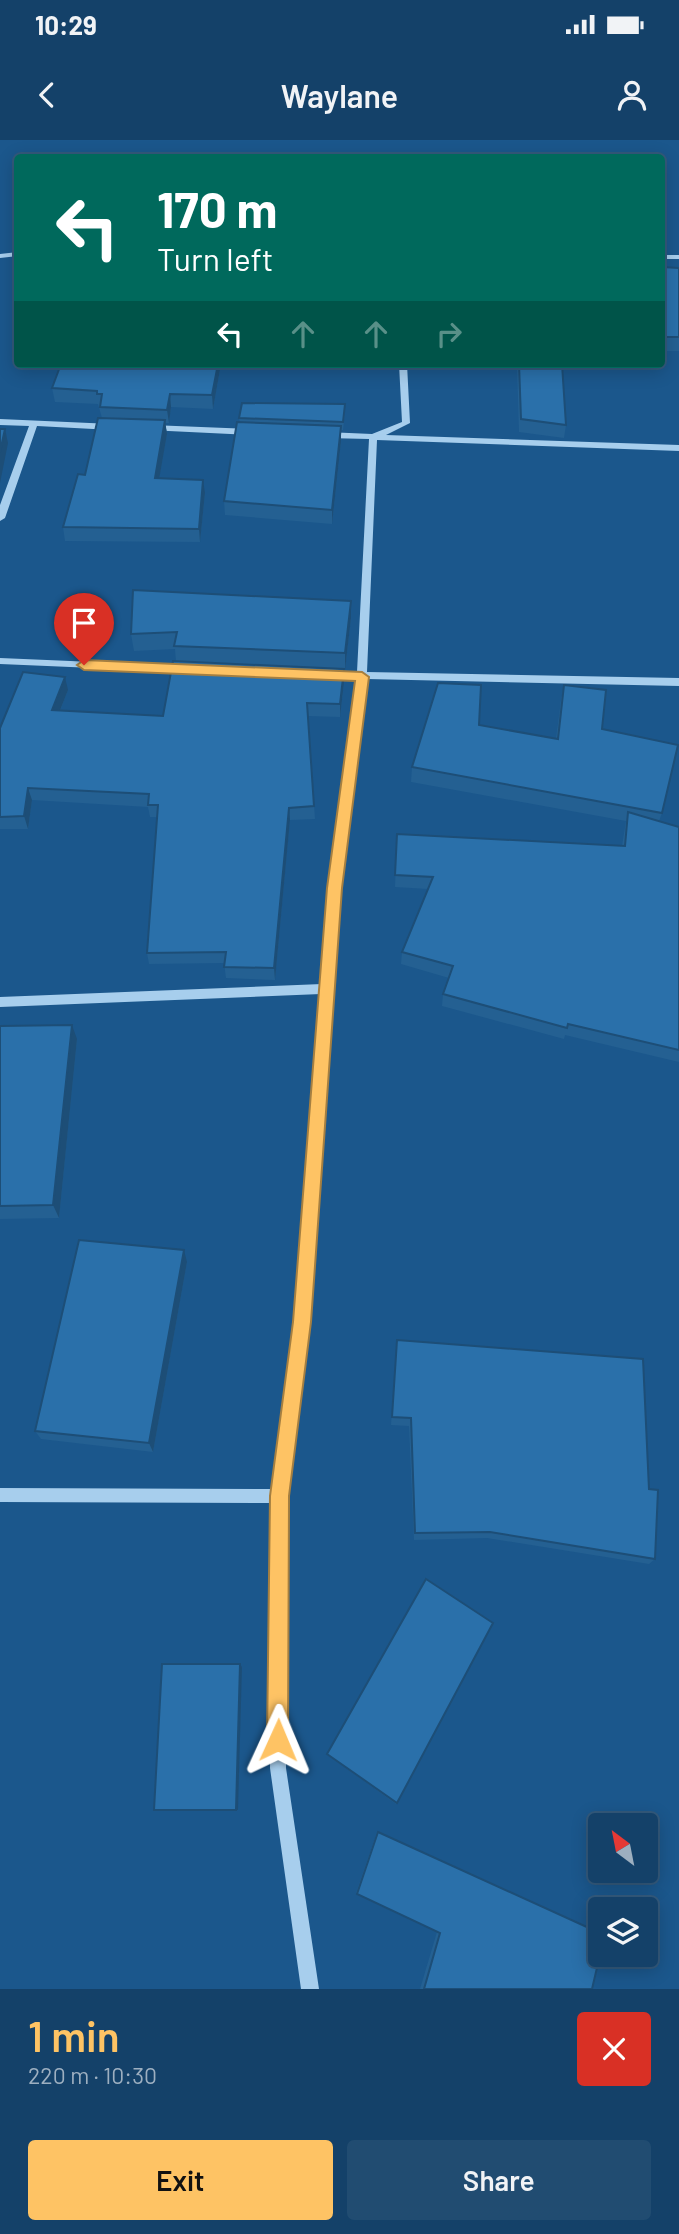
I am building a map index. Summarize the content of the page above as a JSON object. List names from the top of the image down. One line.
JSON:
{"north":"top left","page":{"status":"10:29","header":"Waylane","turn":["170 m","Turn left"],"heading":["1 min","220 m · 10:30"],"buttons":["Exit","Share"]}}
